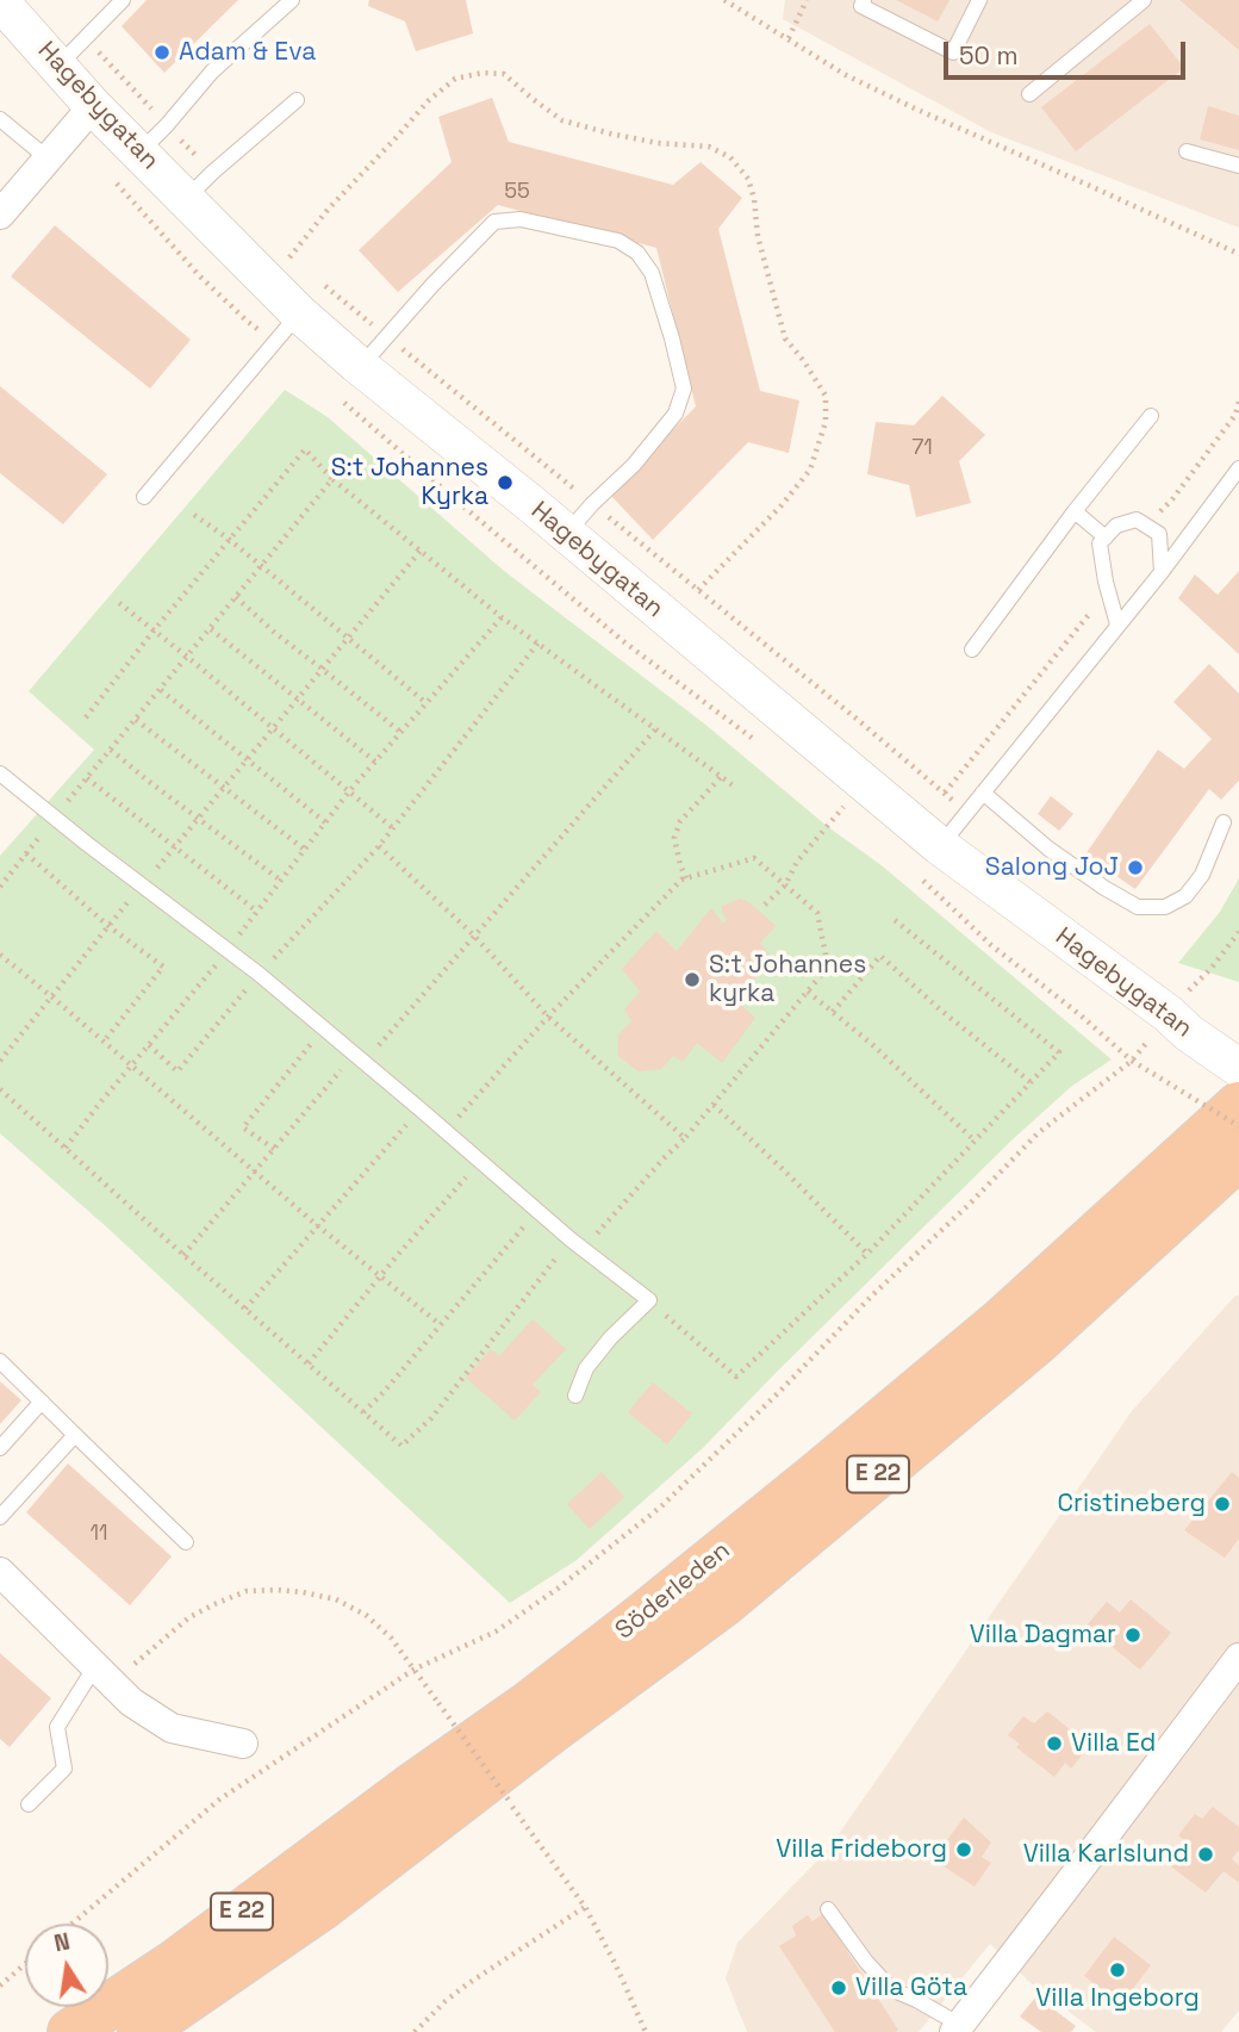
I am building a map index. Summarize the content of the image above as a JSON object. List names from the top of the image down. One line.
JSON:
{"streets":{"highway":["E 22","Söderleden"],"street":["Hagebygatan"]},"places":["Adam & Eva","S:t Johannes Kyrka","Salong JoJ","S:t Johannes kyrka","Cristineberg","Villa Dagmar","Villa Ed","Villa Frideborg","Villa Karlslund","Villa Ingeborg","Villa Göta"],"house_numbers":["55","71","11"],"scale_bar":"50 m","north":"top"}
